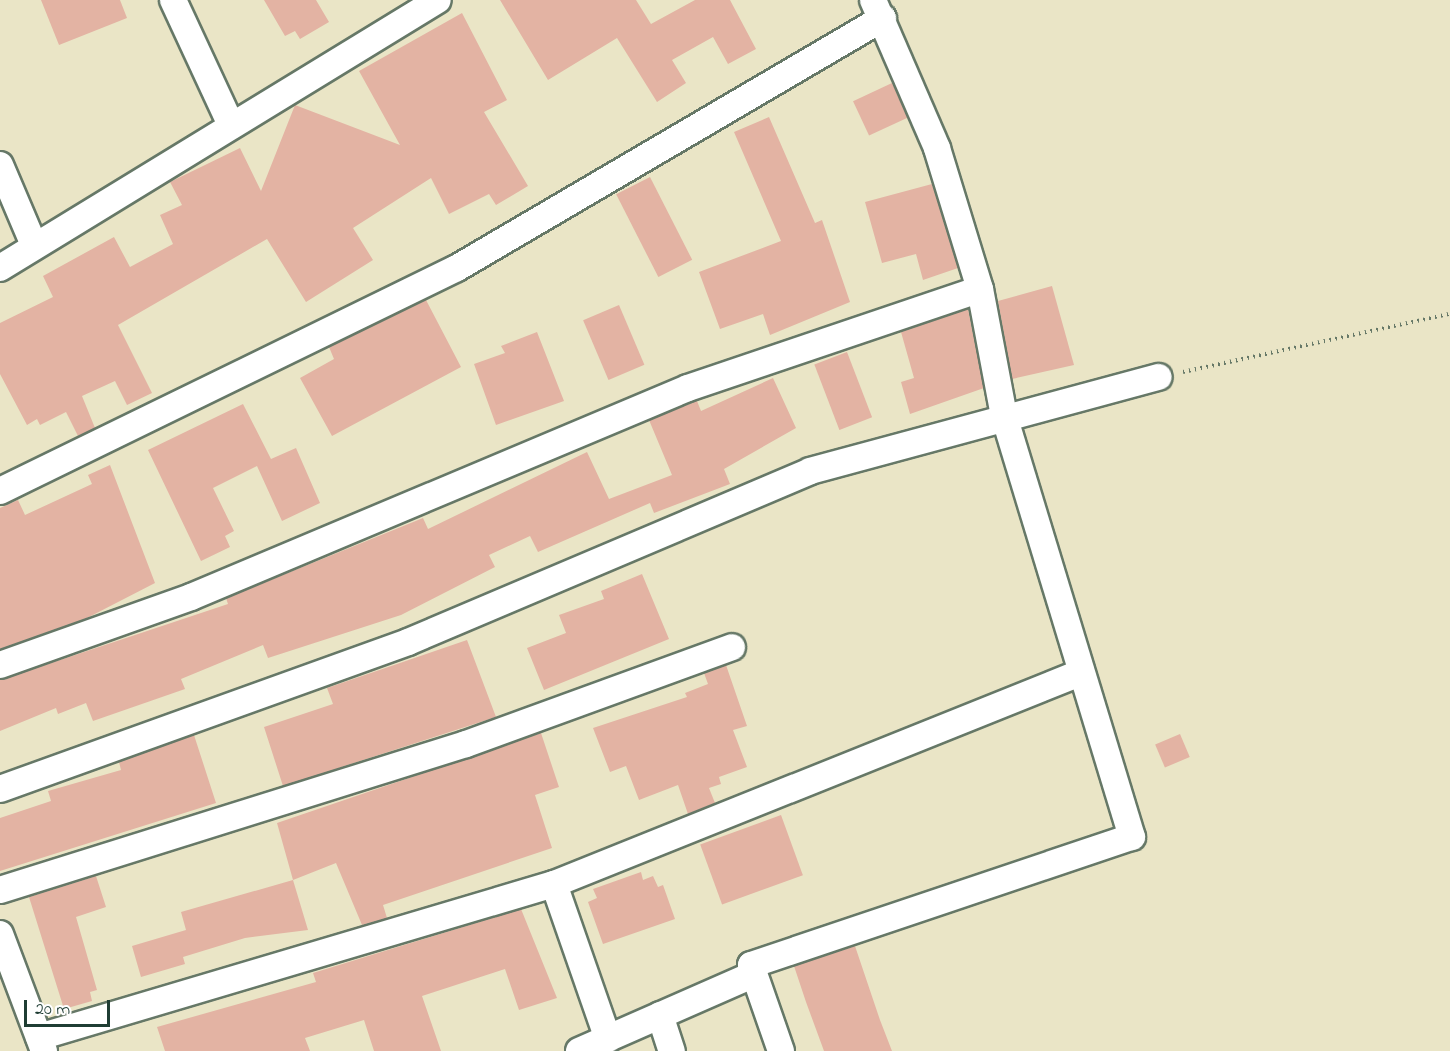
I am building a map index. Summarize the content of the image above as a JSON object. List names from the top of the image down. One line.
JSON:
{"scale_bar":"20 m"}
